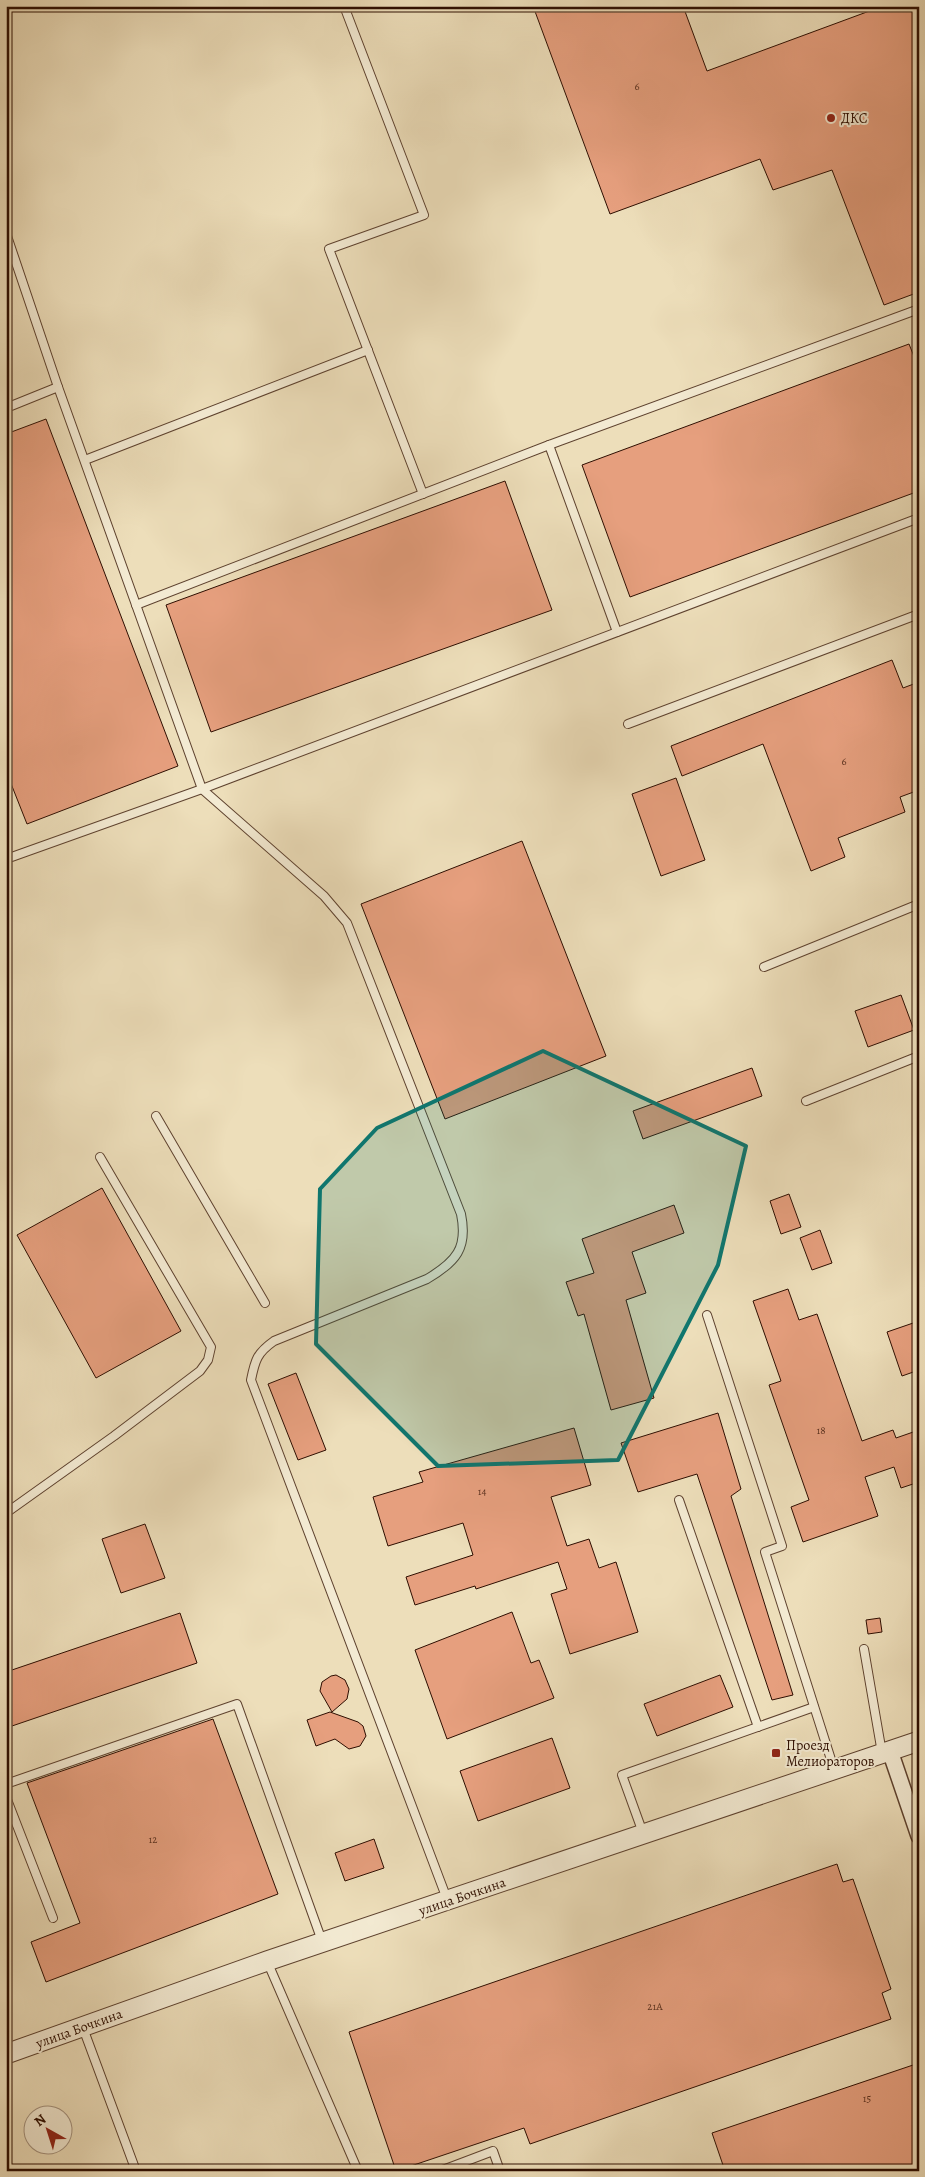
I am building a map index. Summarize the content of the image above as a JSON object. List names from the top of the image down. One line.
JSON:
{"streets":{"street":["улица Бочкина"]},"places":{"other":["ДКС"],"transit":["Проезд Мелиораторов"]},"house_numbers":["6","6","18","14","12","21А","15"],"north":"top left"}
